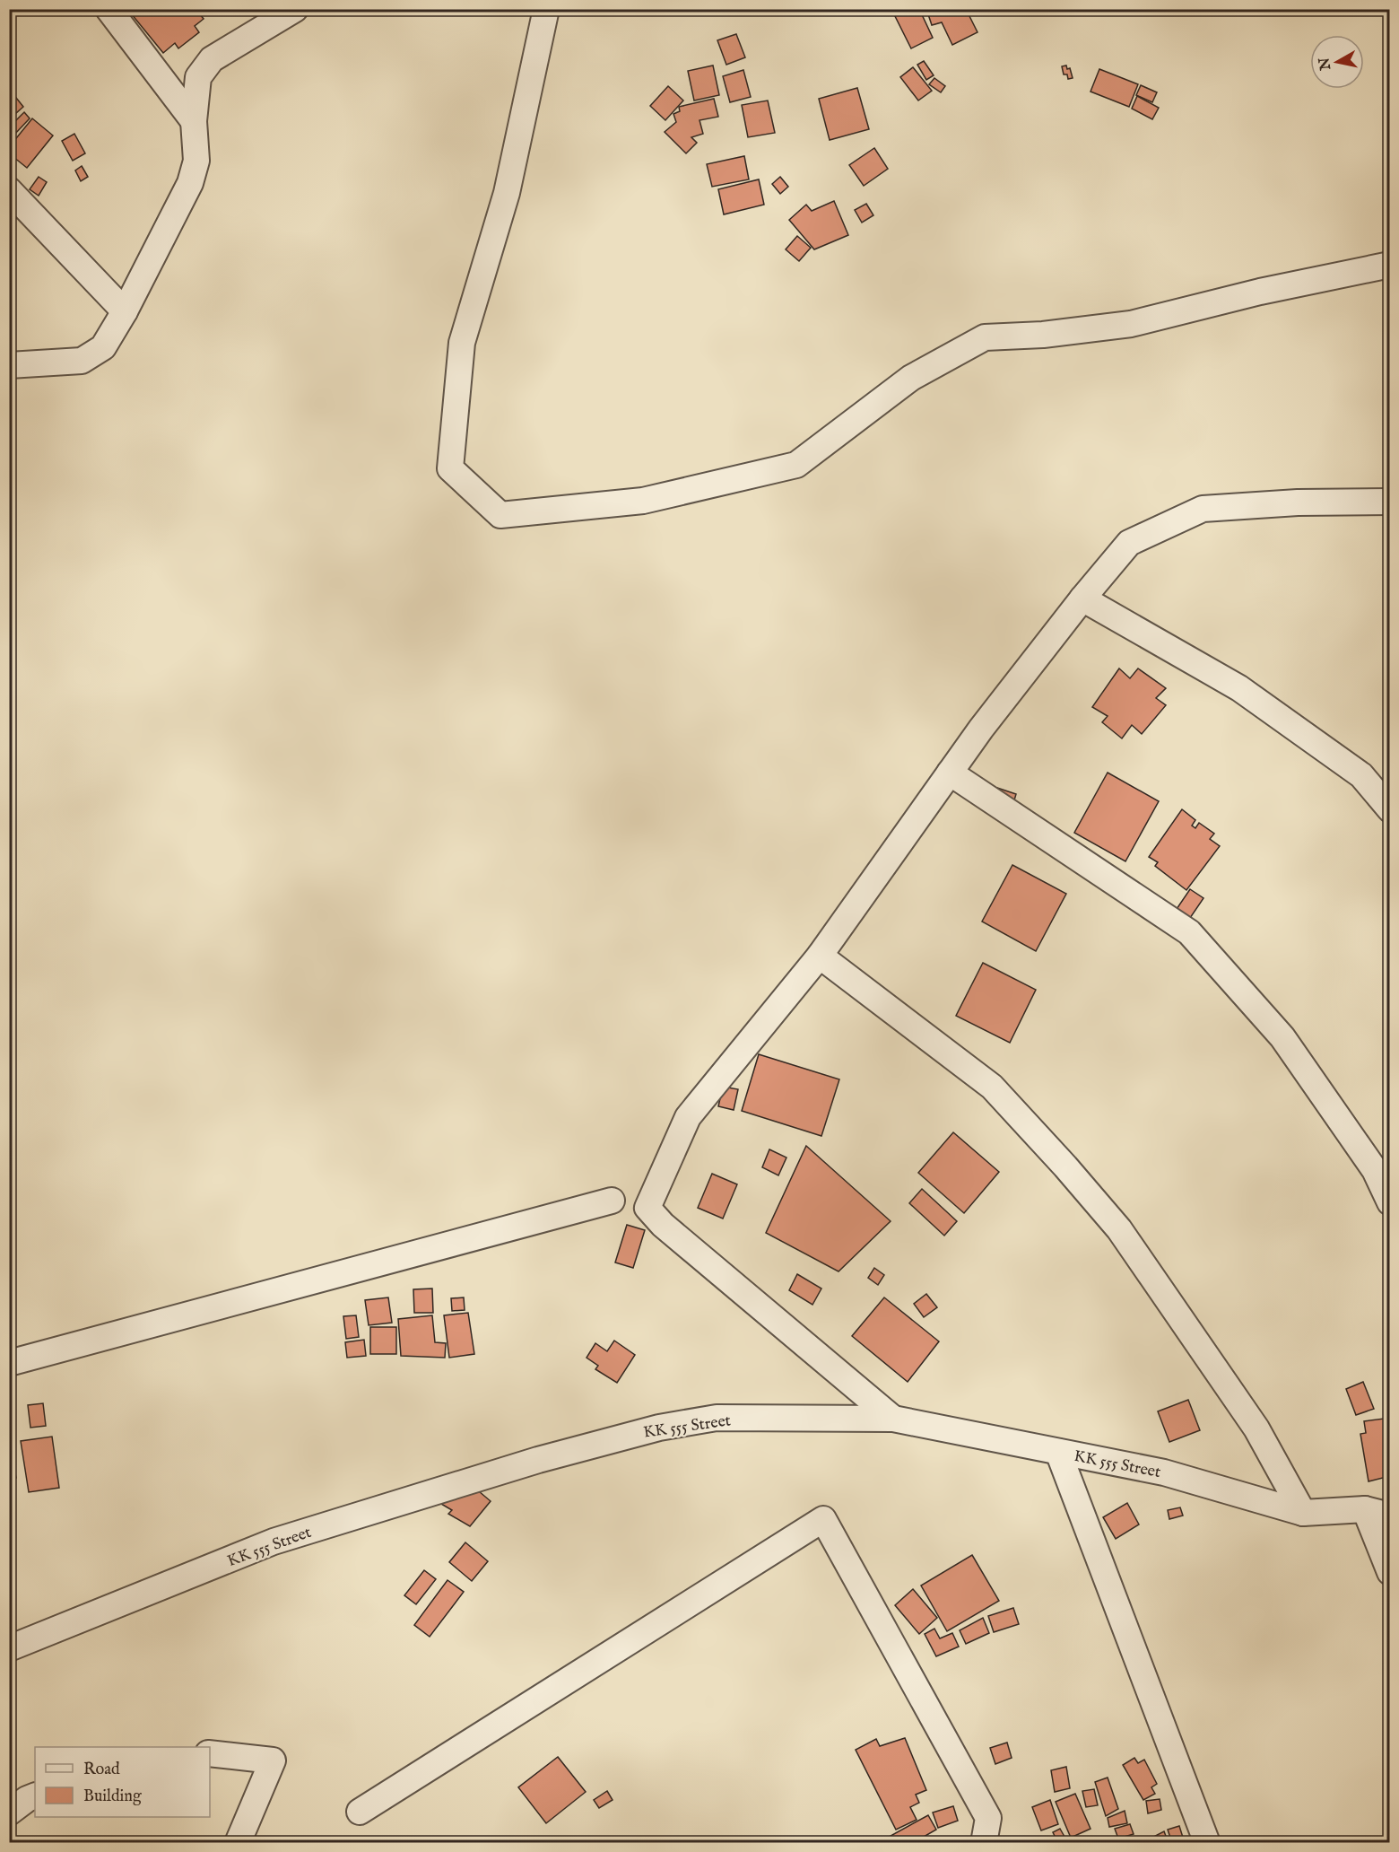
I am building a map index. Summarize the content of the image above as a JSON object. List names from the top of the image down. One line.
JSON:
{"streets":{"street":["KK 555 Street"]},"legend":["Road","Building"],"north":"left"}
